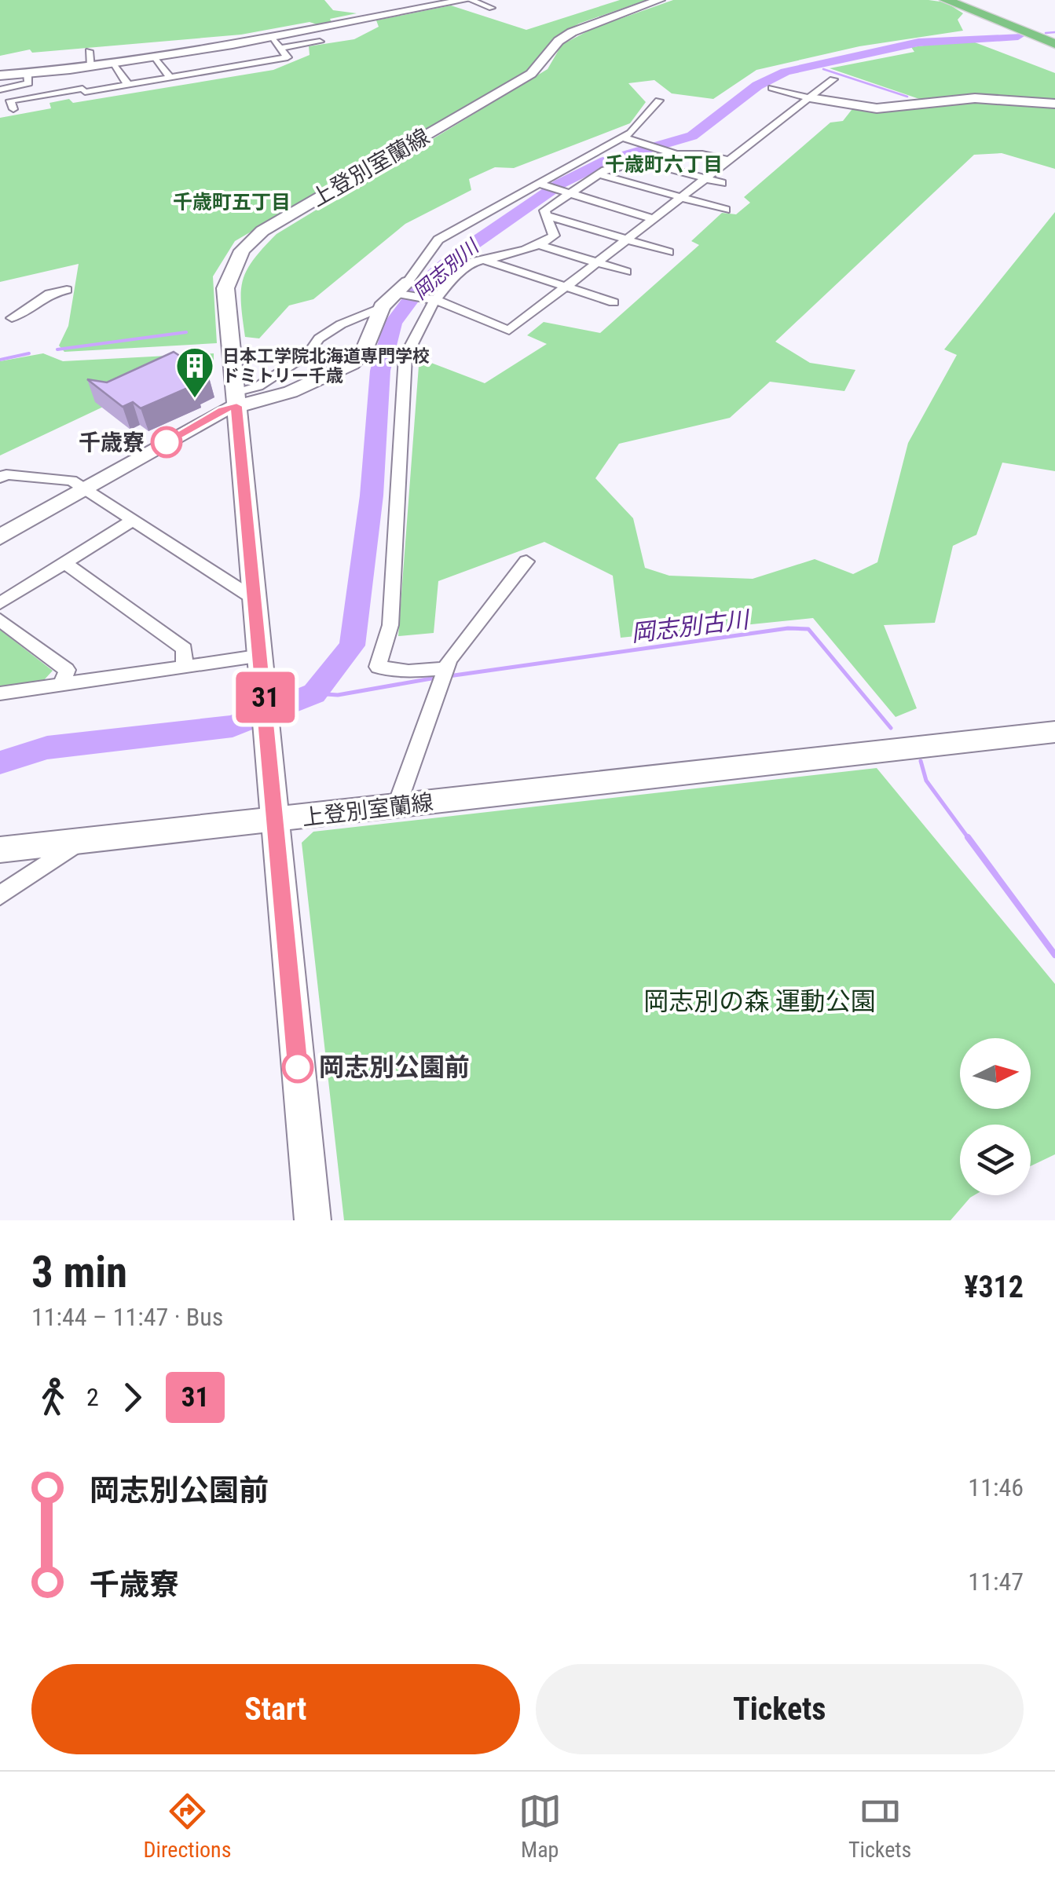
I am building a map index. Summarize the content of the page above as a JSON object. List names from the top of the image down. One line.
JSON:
{"streets":{"main road":["上登別室蘭線"]},"districts":["千歳町六丁目","千歳町五丁目"],"water":["岡志別川","岡志別古川"],"parks":["岡志別の森 運動公園"],"places":{"building":["日本工学院北海道専門学校 ドミトリー千歳"],"other":["千歳寮","岡志別公園前"]},"lines":["bus line 31"],"north":"right","page":{"on_map":"31","heading":["3 min","11:44 – 11:47 · Bus","¥312"],"legs":["2","31"],"list":[{"name":"岡志別公園前","value":"11:46"},{"name":"千歳寮","value":"11:47"}],"buttons":["Start","Tickets"],"tabs":["Directions","Map","Tickets"]}}
